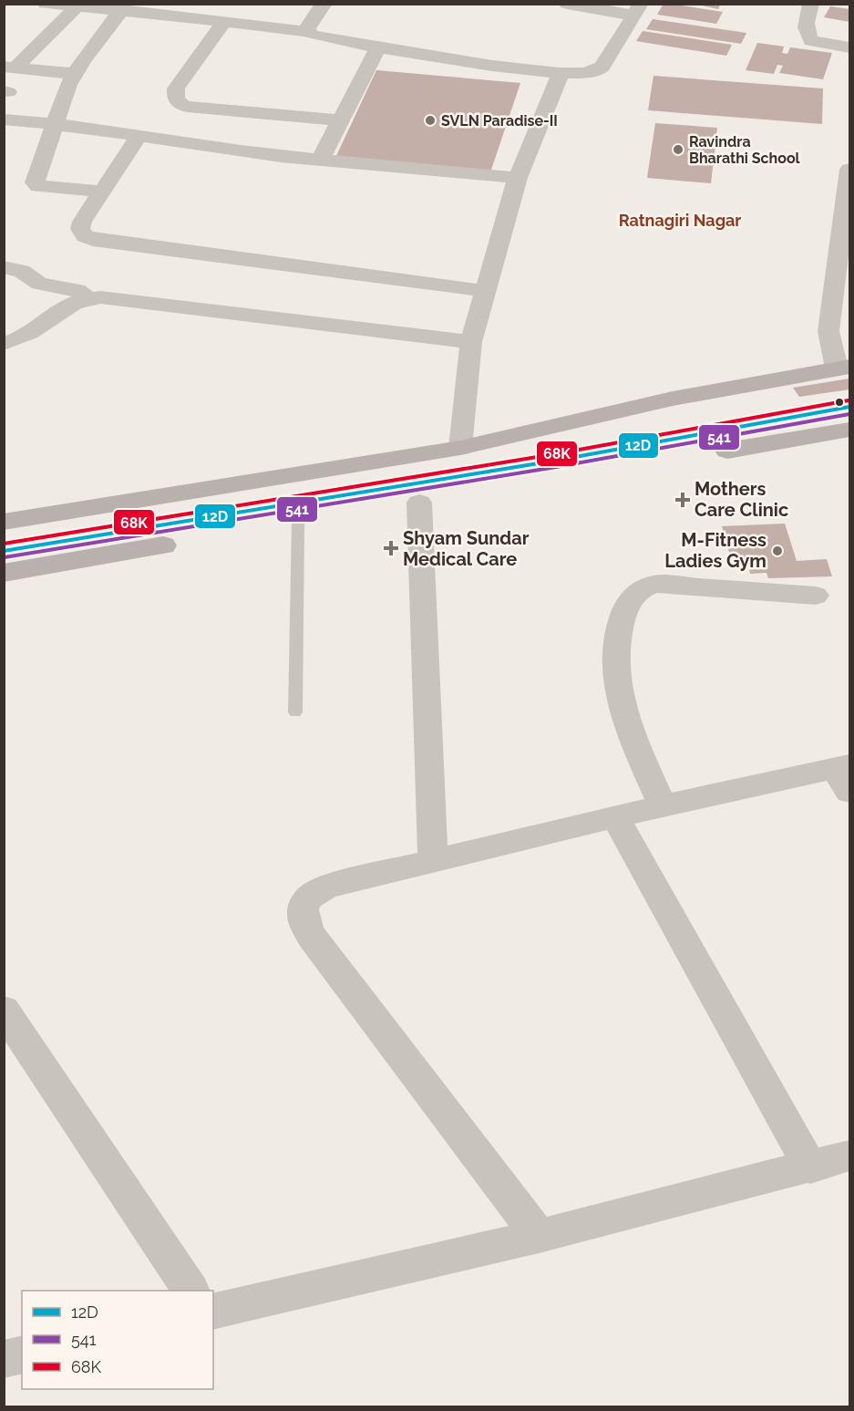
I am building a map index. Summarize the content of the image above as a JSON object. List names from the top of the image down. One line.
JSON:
{"districts":["Ratnagiri Nagar"],"places":{"other":["SVLN Paradise-II","Ravindra Bharathi School","M-Fitness Ladies Gym"],"health":["Mothers Care Clinic","Shyam Sundar Medical Care"]},"lines":["transit line 68K","transit line 12D","transit line 541"],"legend":["12D","541","68K"]}
